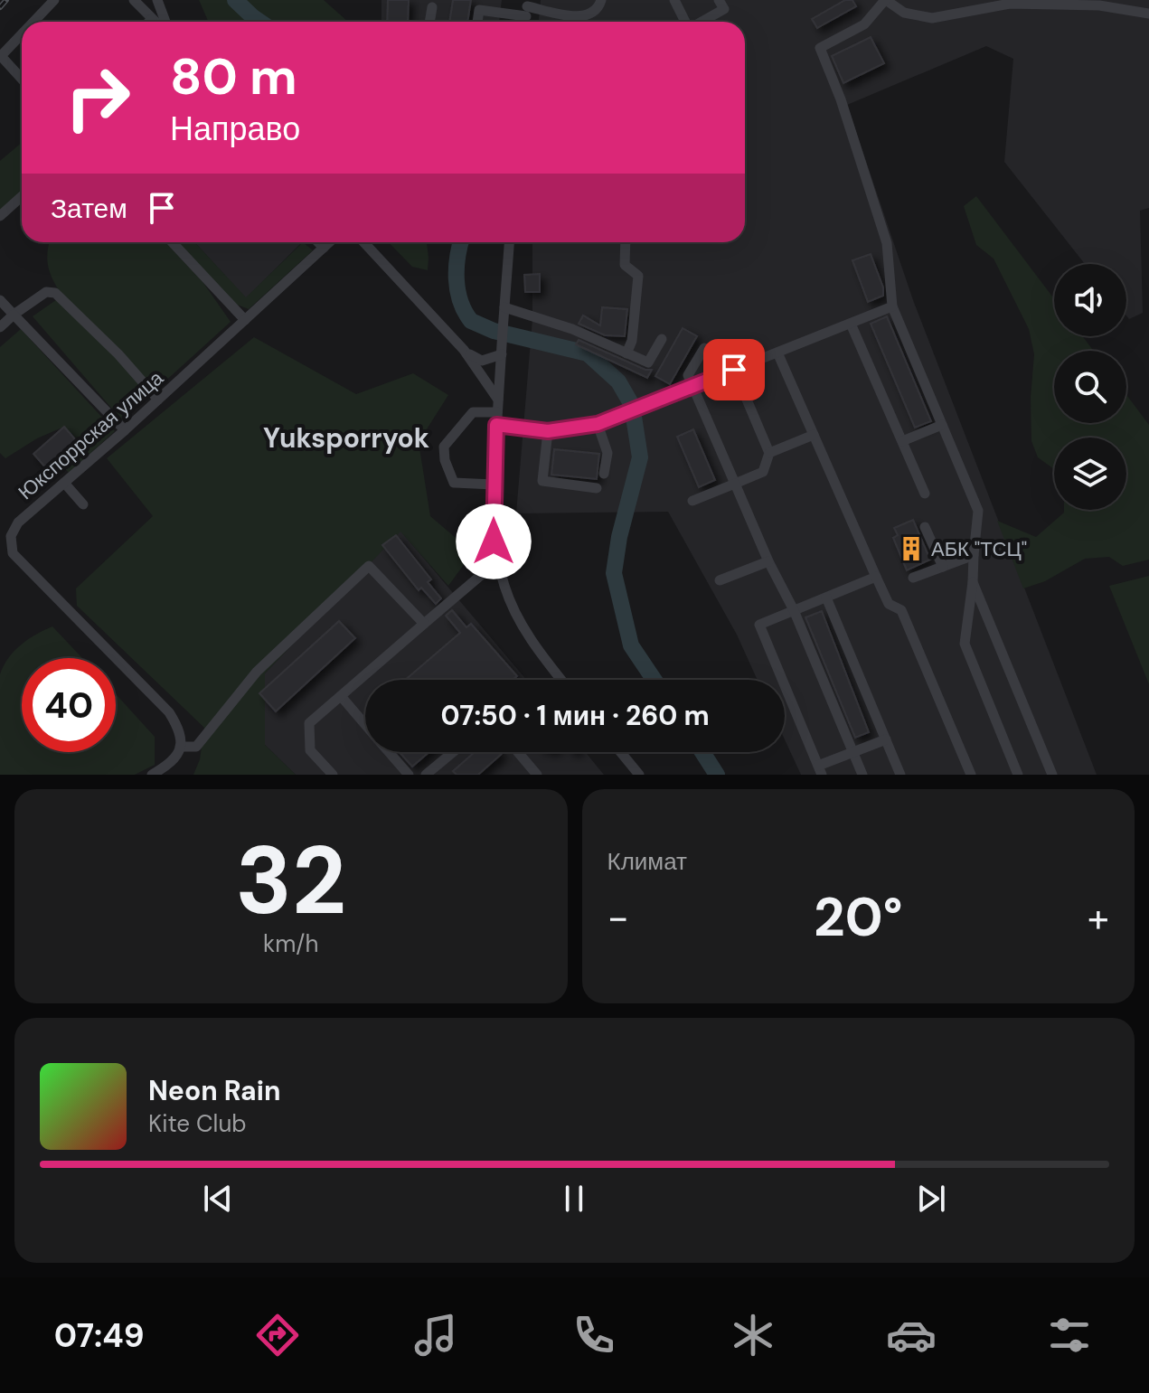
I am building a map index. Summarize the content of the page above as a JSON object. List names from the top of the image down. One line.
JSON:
{"streets":{"street":["Юкспоррская улица"]},"districts":["Yuksporryok"],"places":{"building":["АБК \"ТСЦ\""]},"page":{"turn":["80 m","Направо"],"then":"Затем","limit":"40","trip":"07:50 · 1 мин · 260 m","tile":[["32","km/h"],"Климат"],"heat":["−","20°","+"],"song":["Neon Rain","Kite Club"],"tabs":"07:49"}}
